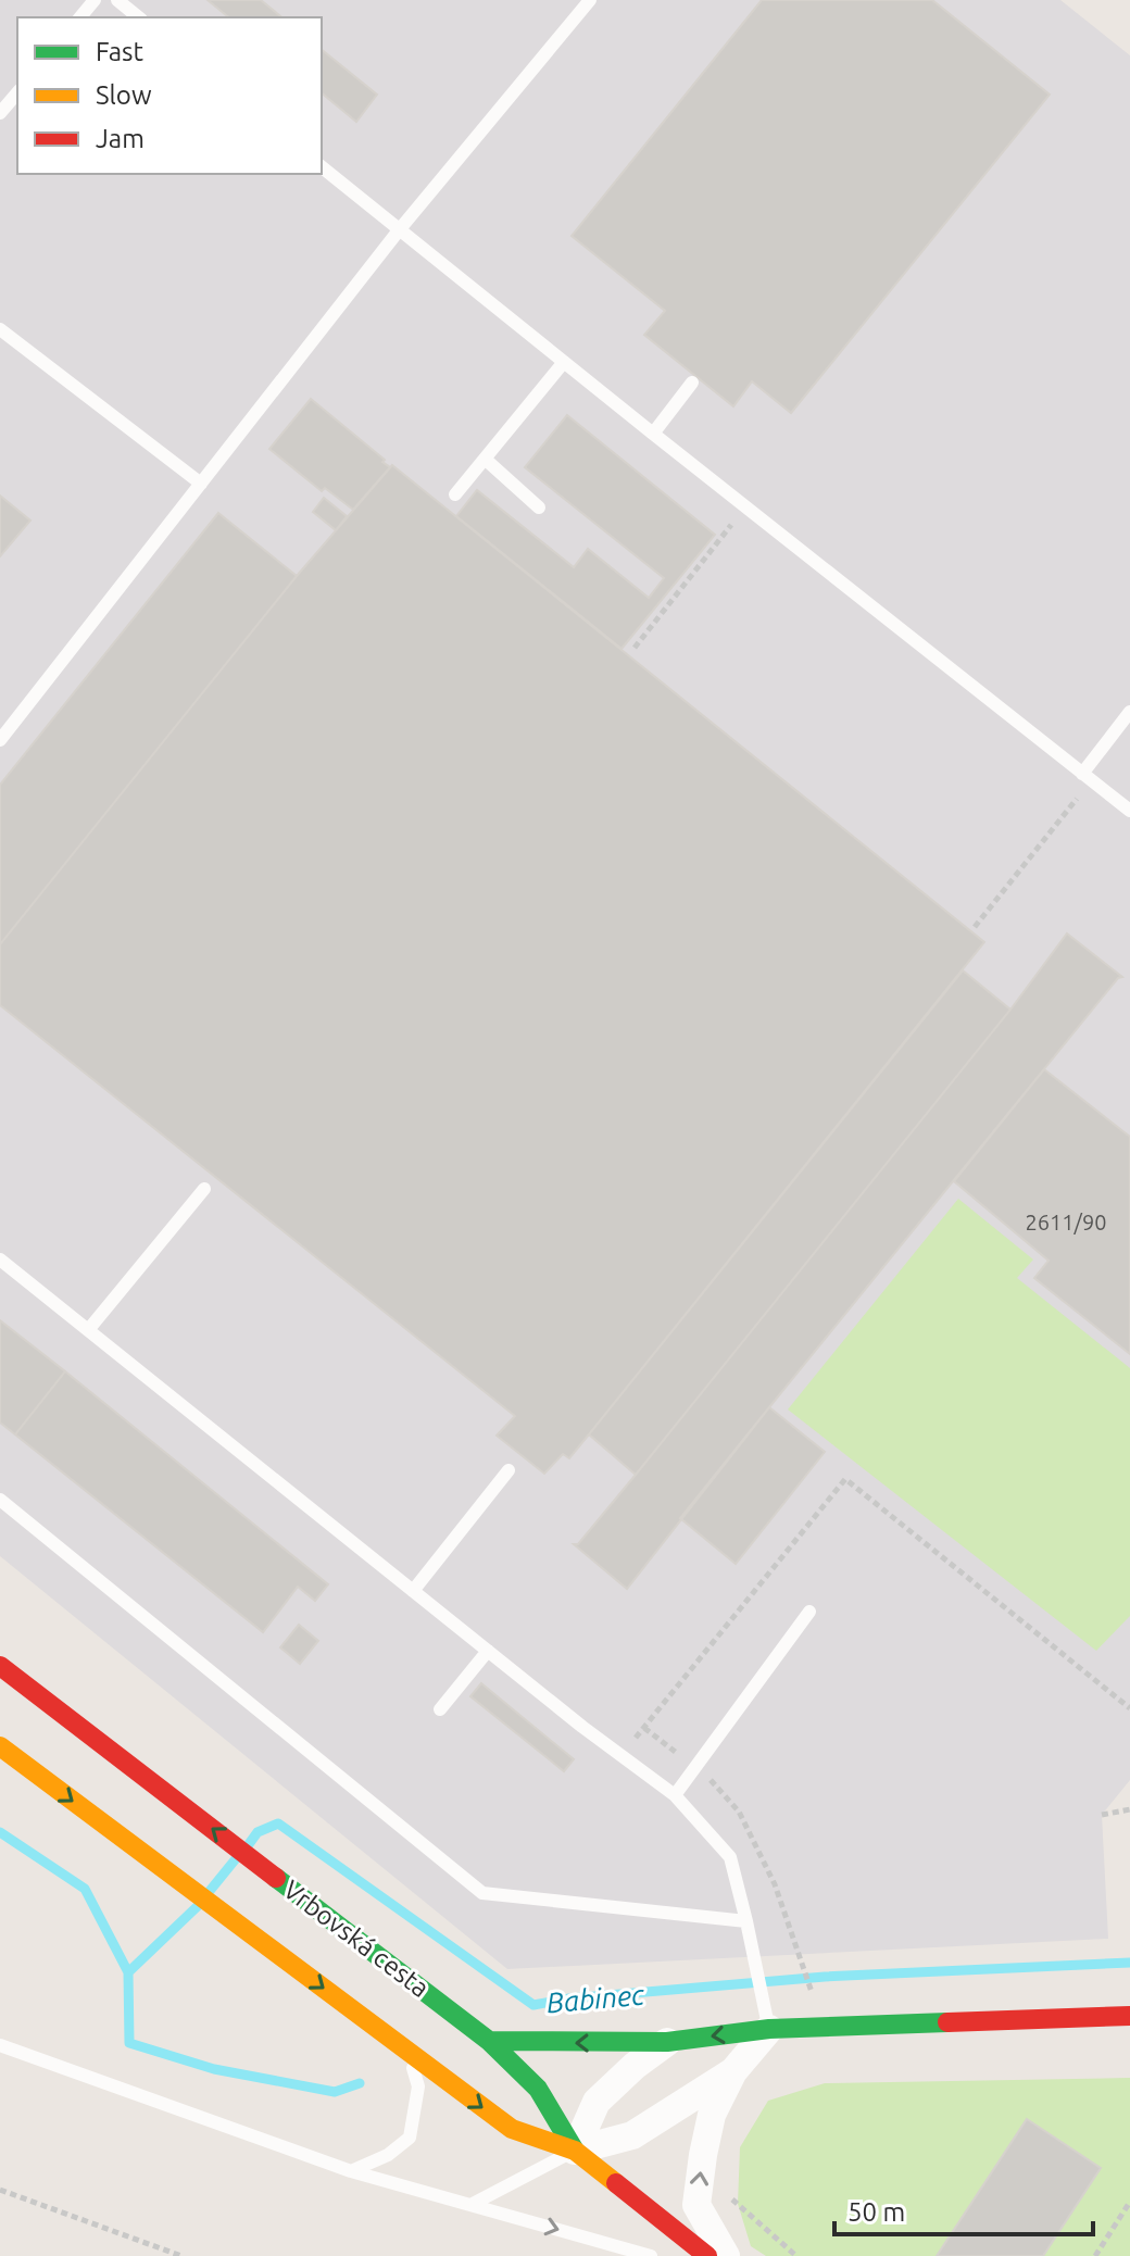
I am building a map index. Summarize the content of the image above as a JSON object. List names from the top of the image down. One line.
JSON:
{"streets":{"main road":["Vrbovská cesta"]},"water":["Babinec"],"house_numbers":["2611/90"],"legend":["Fast","Slow","Jam"],"scale_bar":"50 m"}
